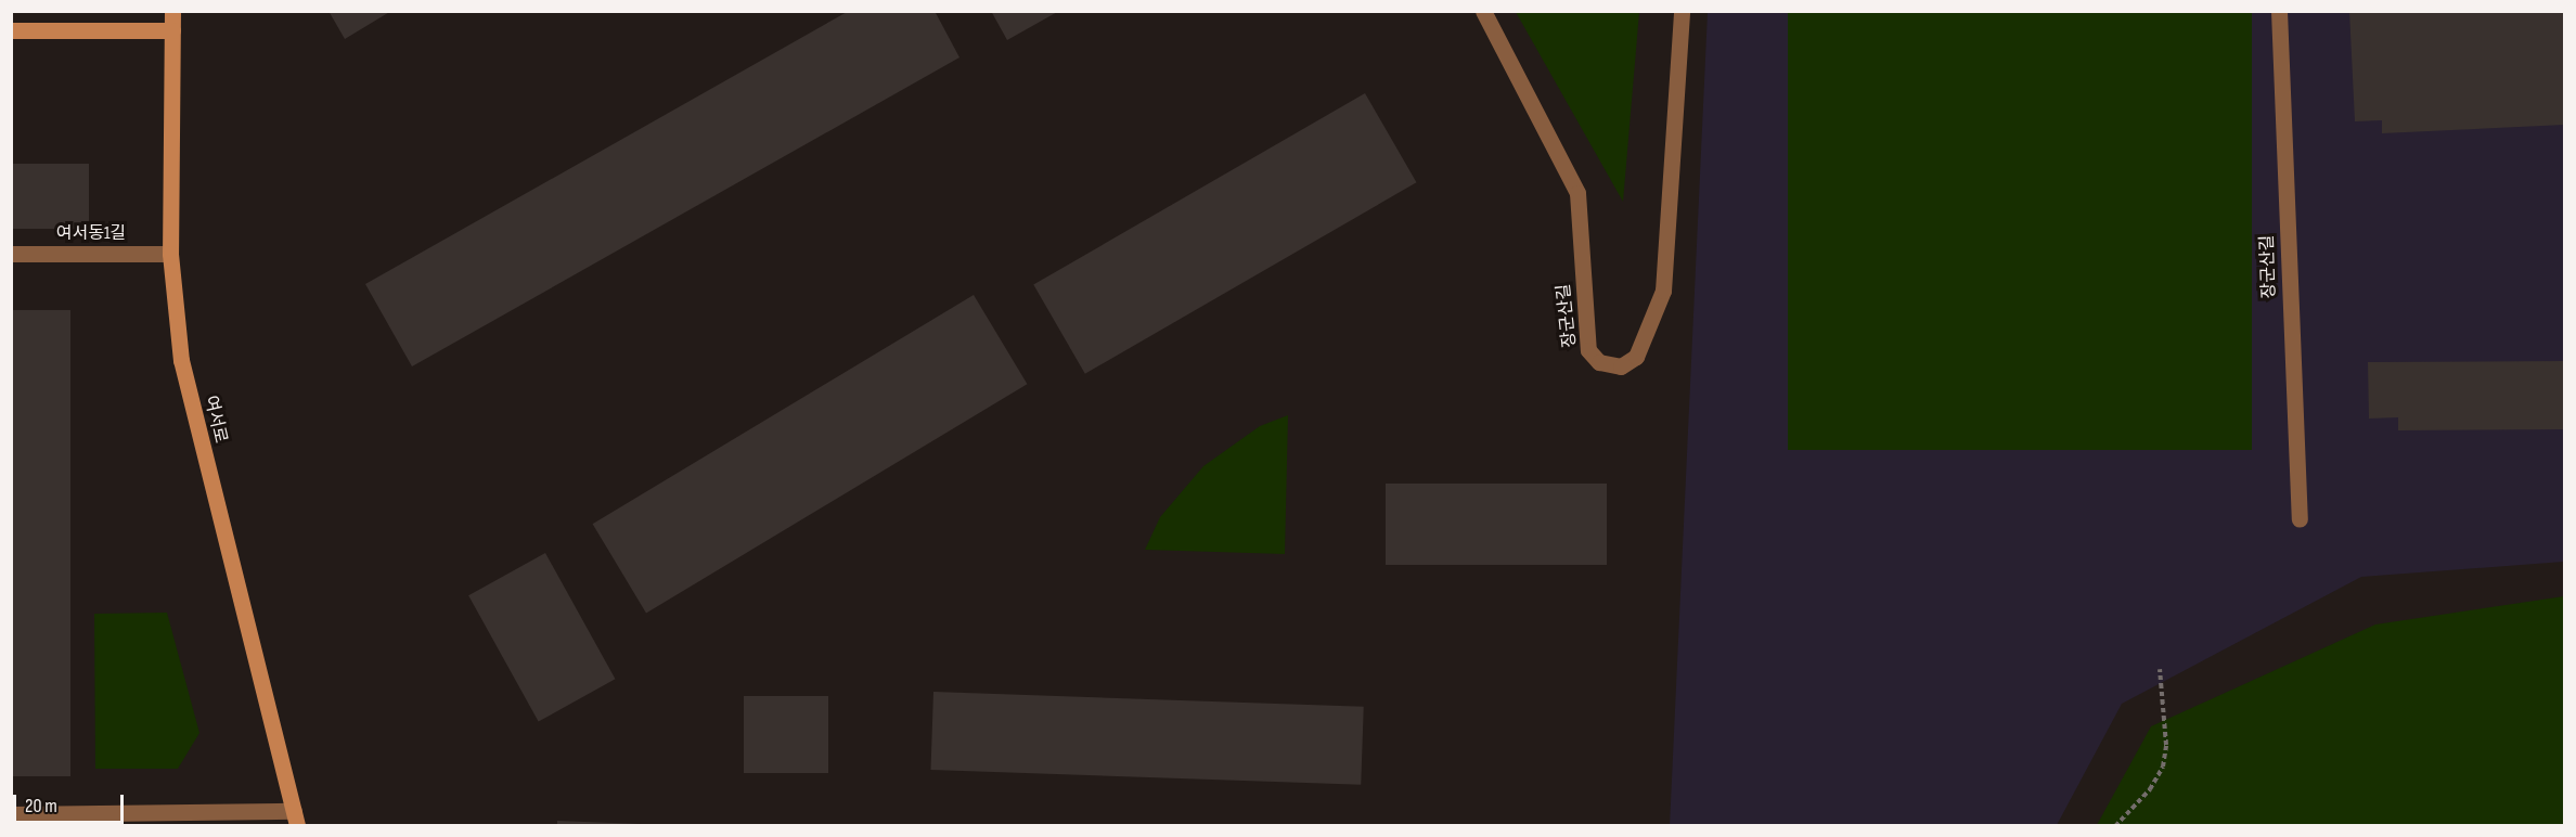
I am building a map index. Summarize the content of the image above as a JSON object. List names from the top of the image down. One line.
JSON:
{"streets":{"street":["여서동1길","장군산길","여서로"]},"crossings":[["여서동1길","여서로"]],"scale_bar":"20 m"}
